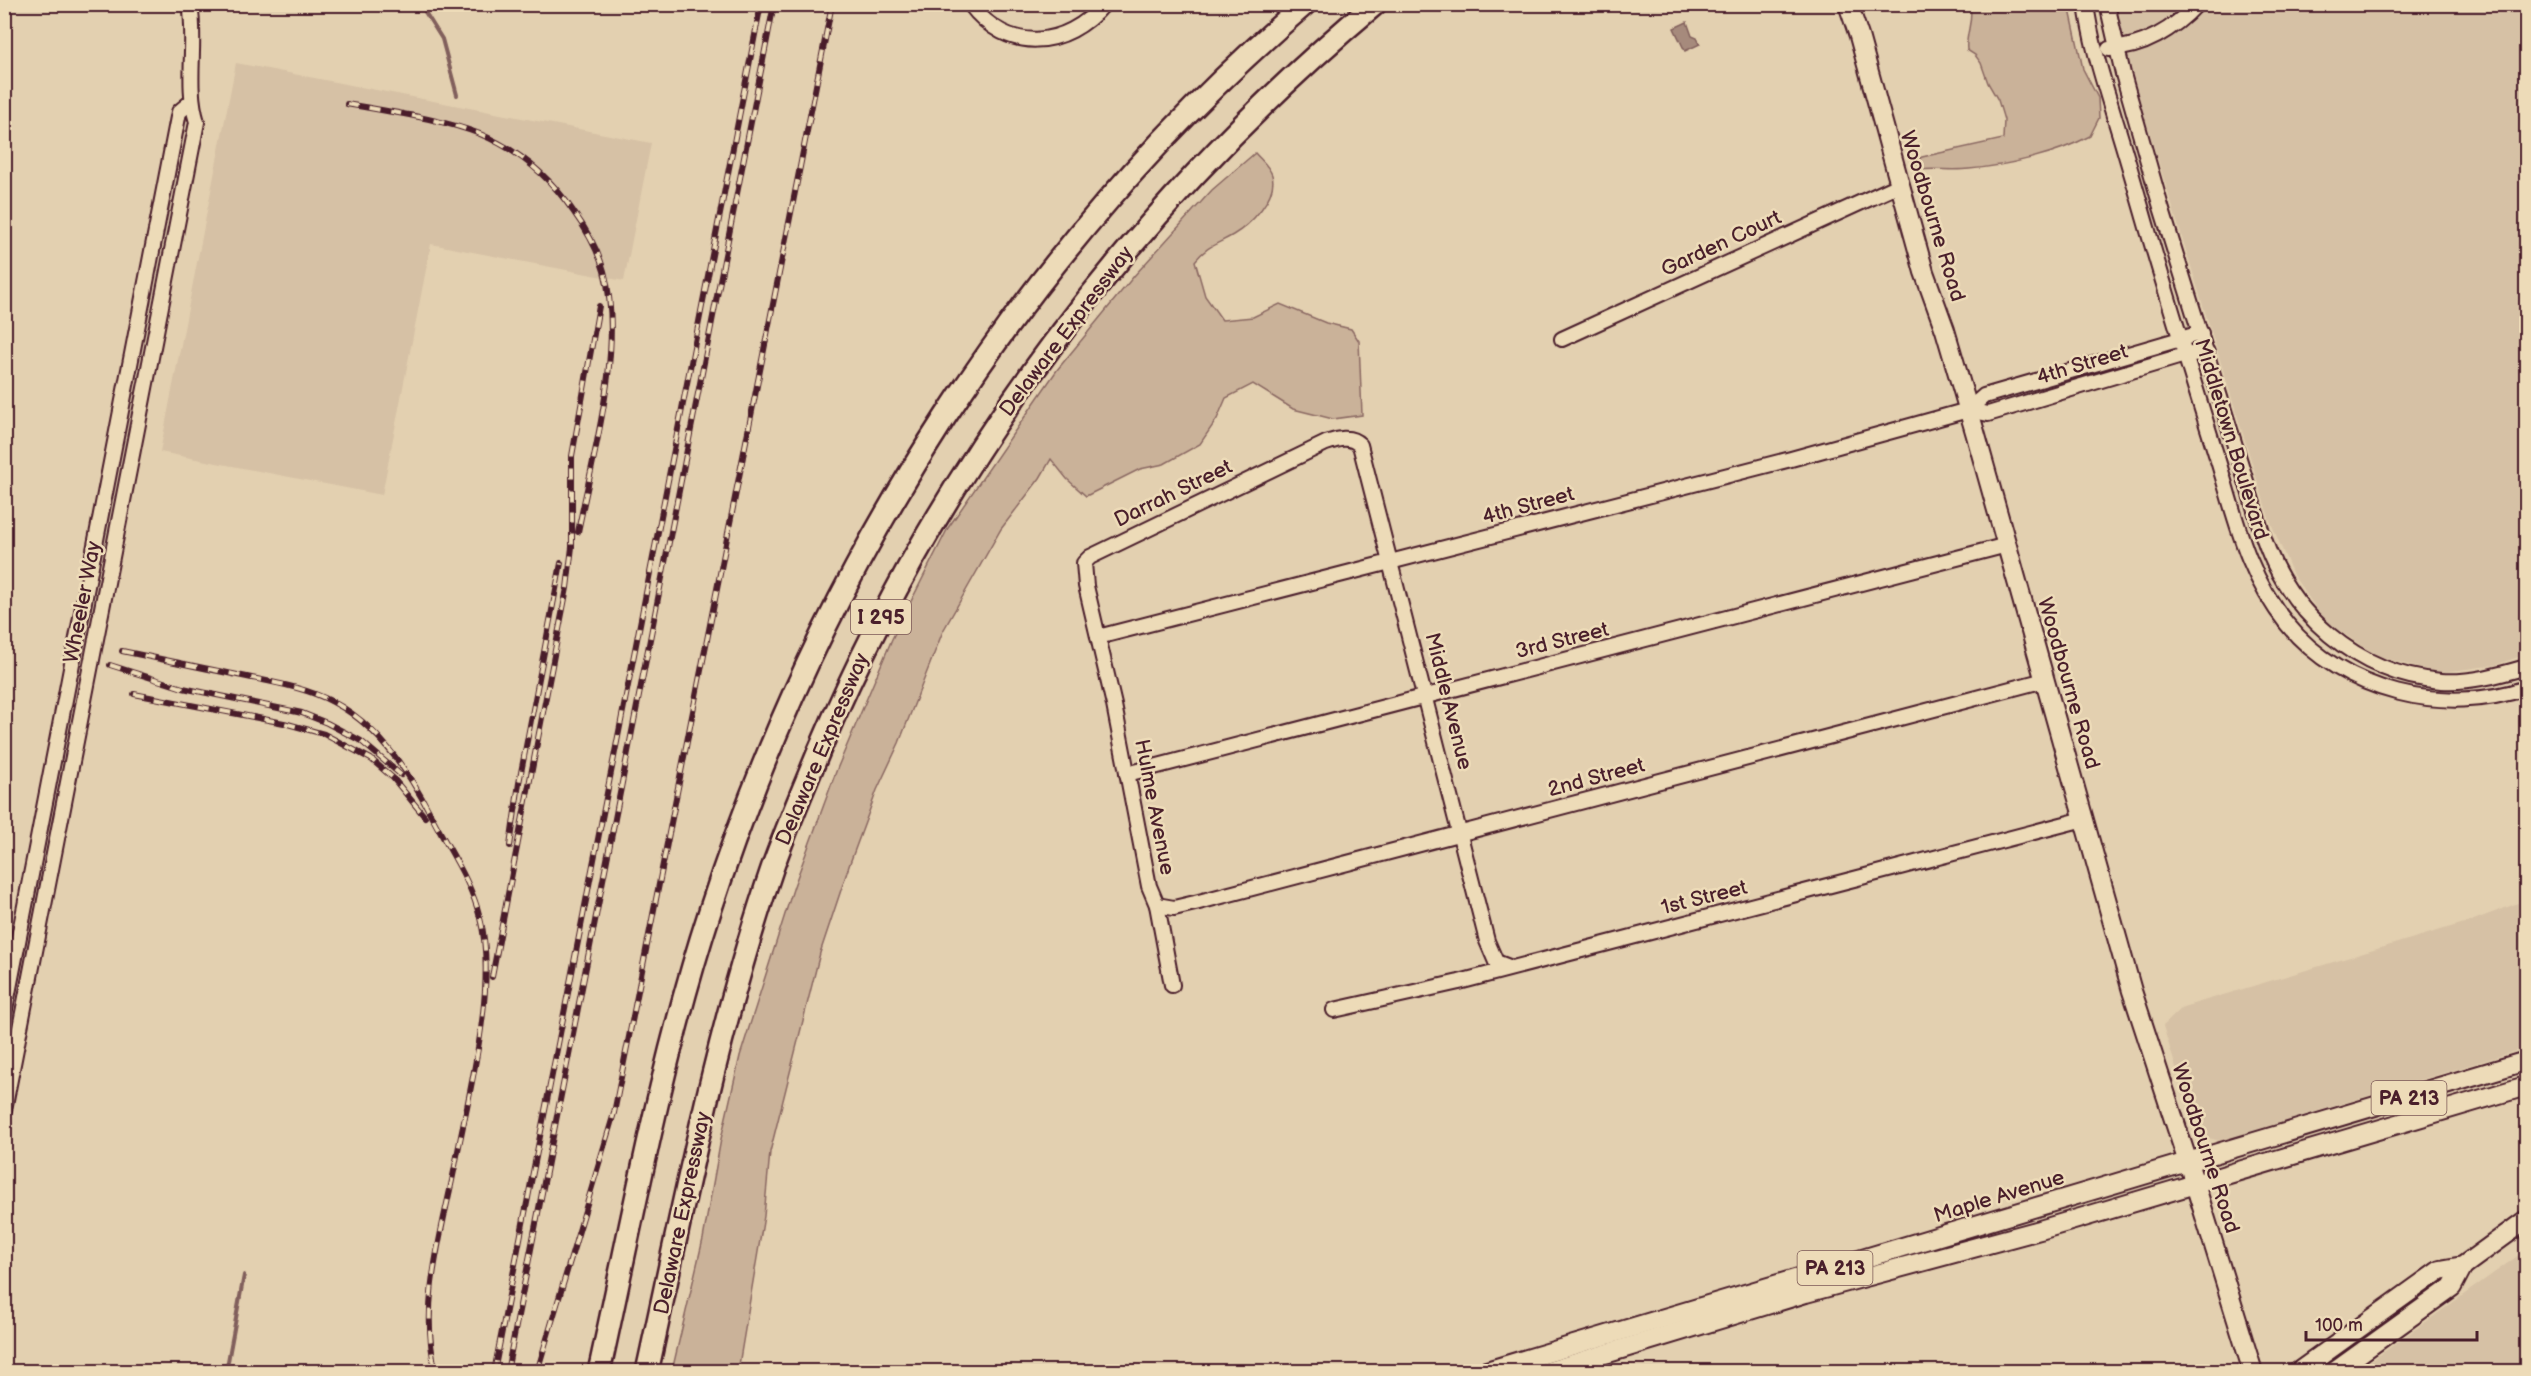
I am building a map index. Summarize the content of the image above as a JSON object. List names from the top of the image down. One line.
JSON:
{"streets":{"highway":["Delaware Expressway","I 295"],"main road":["Woodbourne Road","PA 213","Maple Avenue"],"street":["Garden Court","4th Street","Middletown Boulevard","Darrah Street","Wheeler Way","3rd Street","Middle Avenue","2nd Street","Hulme Avenue","1st Street"]},"crossings":[["Woodbourne Road","Garden Court"],["Woodbourne Road","4th Street"],["Woodbourne Road","3rd Street"],["Woodbourne Road","2nd Street"],["Woodbourne Road","1st Street"],["Woodbourne Road","Maple Avenue"],["4th Street","Middletown Boulevard"],["4th Street","Darrah Street"],["4th Street","Middle Avenue"],["4th Street","Hulme Avenue"],["Darrah Street","Middle Avenue"],["Darrah Street","Hulme Avenue"],["3rd Street","Middle Avenue"],["3rd Street","Hulme Avenue"],["Middle Avenue","2nd Street"],["Middle Avenue","1st Street"],["2nd Street","Hulme Avenue"]],"scale_bar":"100 m"}
